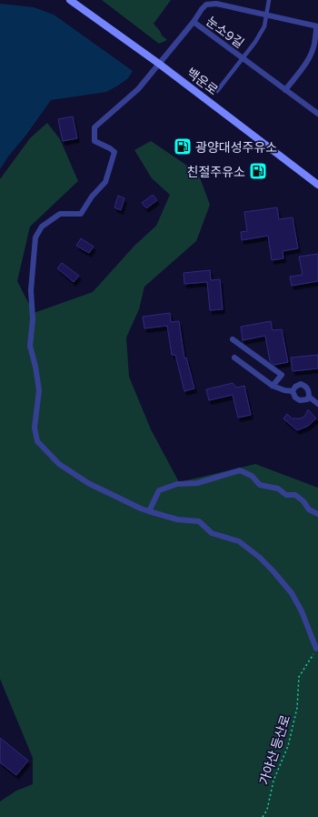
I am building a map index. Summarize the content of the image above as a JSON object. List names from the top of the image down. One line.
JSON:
{"streets":{"main road":["백운로"],"street":["눈소9길"],"path":["가야산 등산로"]},"places":{"fuel station":["광양대성주유소","친절주유소"]}}
